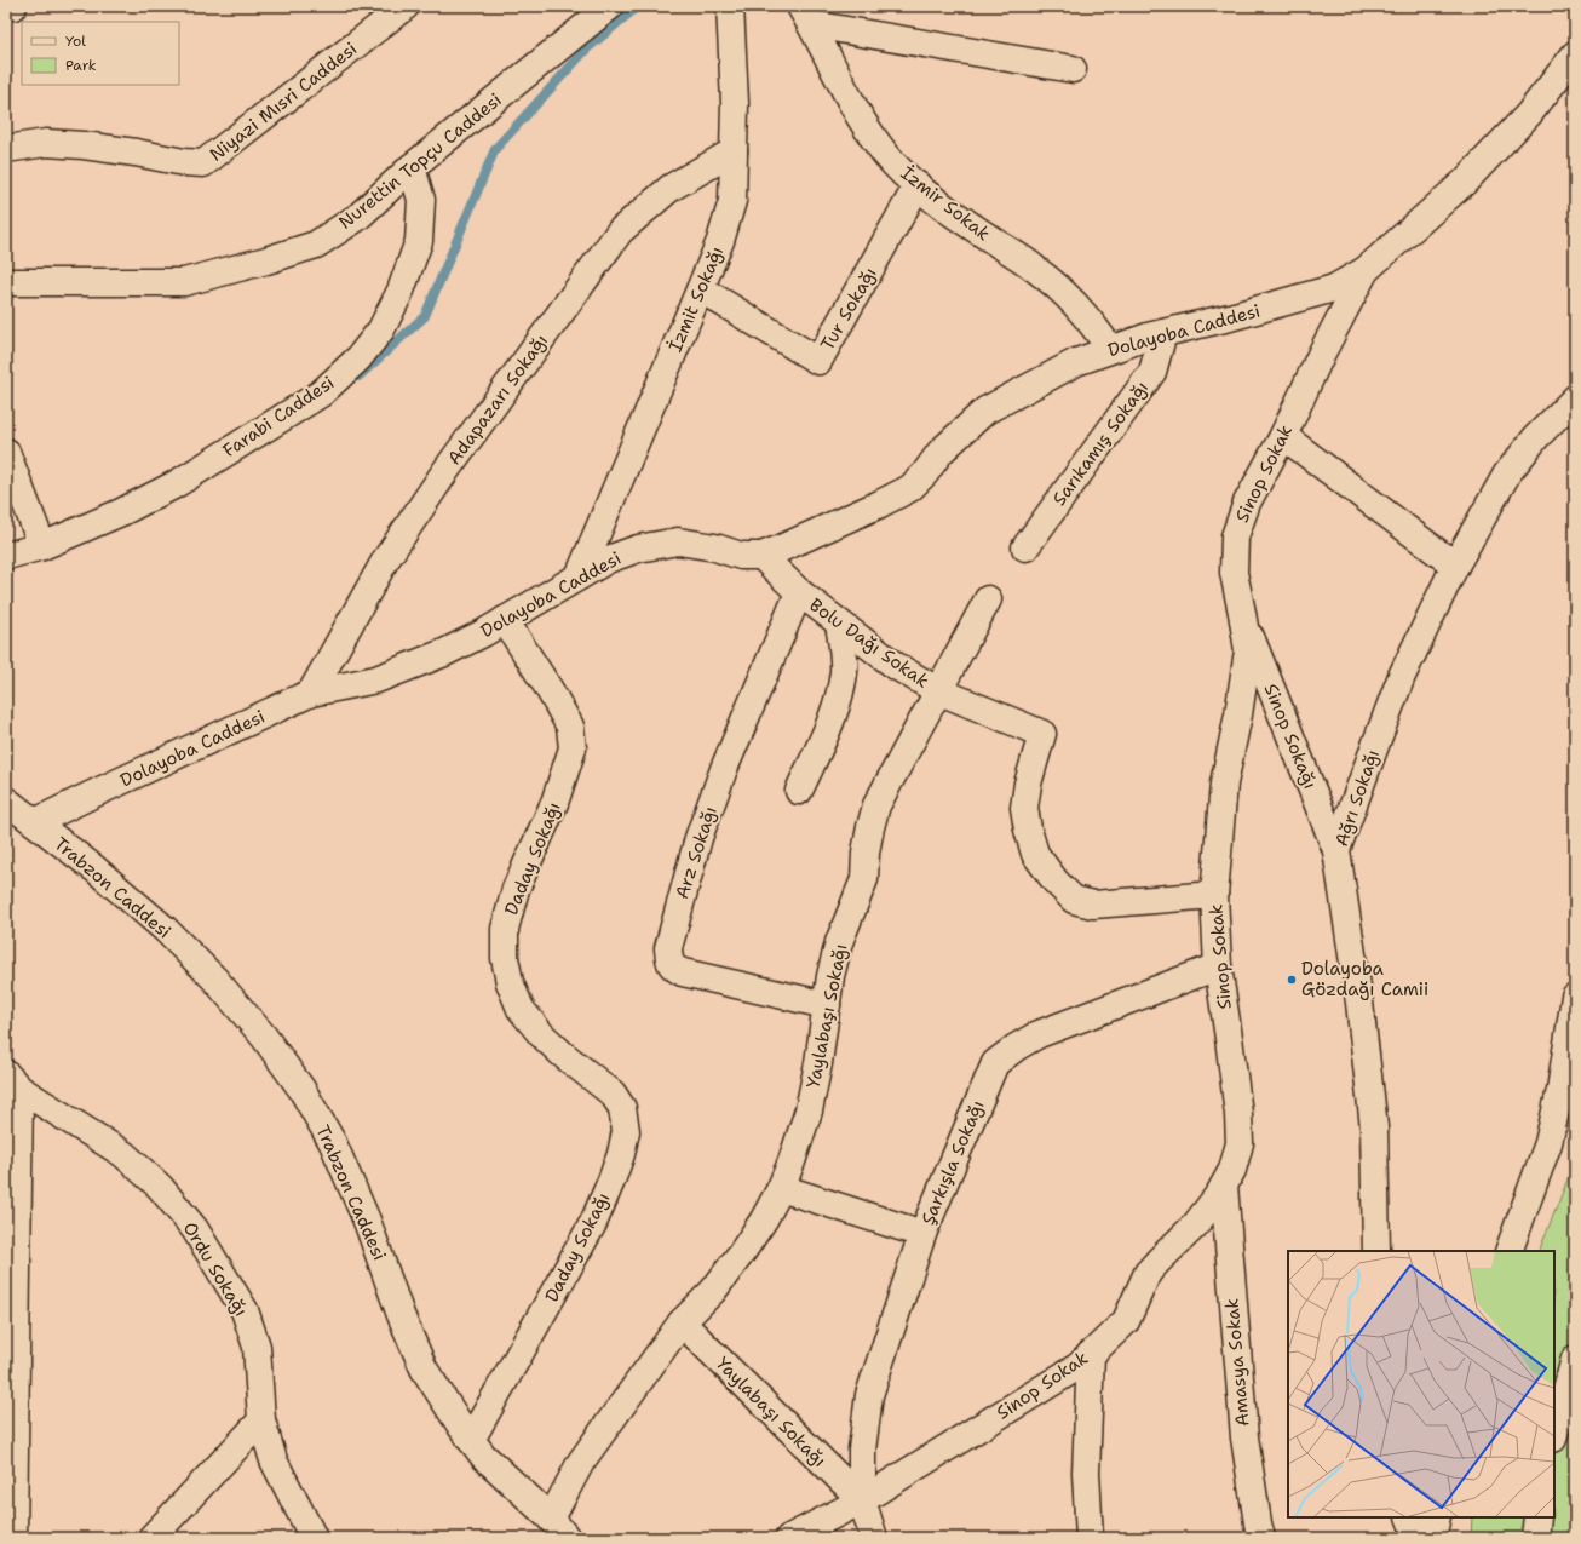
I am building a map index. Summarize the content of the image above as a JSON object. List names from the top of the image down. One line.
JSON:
{"streets":{"street":["Niyazi Mısri Caddesi","Nurettin Topçu Caddesi","İzmir Sokak","İzmit Sokağı","Tur Sokağı","Dolayoba Caddesi","Adapazarı Sokağı","Farabi Caddesi","Sarıkamış Sokağı","Sinop Sokak","Bolu Dağı Sokak","Sinop Sokağı","Ağrı Sokağı","Arz Sokağı","Daday Sokağı","Trabzon Caddesi","Yaylabaşı Sokağı","Şarkışla Sokağı","Ordu Sokağı","Amasya Sokak"]},"crossings":[["Nurettin Topçu Caddesi","Farabi Caddesi"],["İzmir Sokak","Tur Sokağı"],["İzmir Sokak","Dolayoba Caddesi"],["İzmit Sokağı","Tur Sokağı"],["İzmit Sokağı","Dolayoba Caddesi"],["İzmit Sokağı","Adapazarı Sokağı"],["Dolayoba Caddesi","Adapazarı Sokağı"],["Dolayoba Caddesi","Sarıkamış Sokağı"],["Dolayoba Caddesi","Sinop Sokak"],["Dolayoba Caddesi","Bolu Dağı Sokak"],["Dolayoba Caddesi","Daday Sokağı"],["Dolayoba Caddesi","Trabzon Caddesi"],["Sinop Sokak","Bolu Dağı Sokak"],["Sinop Sokak","Sinop Sokağı"],["Sinop Sokak","Yaylabaşı Sokağı"],["Sinop Sokak","Şarkışla Sokağı"],["Sinop Sokak","Amasya Sokak"],["Bolu Dağı Sokak","Arz Sokağı"],["Bolu Dağı Sokak","Yaylabaşı Sokağı"],["Sinop Sokağı","Ağrı Sokağı"],["Arz Sokağı","Yaylabaşı Sokağı"],["Daday Sokağı","Trabzon Caddesi"],["Trabzon Caddesi","Yaylabaşı Sokağı"],["Yaylabaşı Sokağı","Şarkışla Sokağı"]],"places":["Dolayoba Gözdağı Camii"],"legend":["Yol","Park"]}
